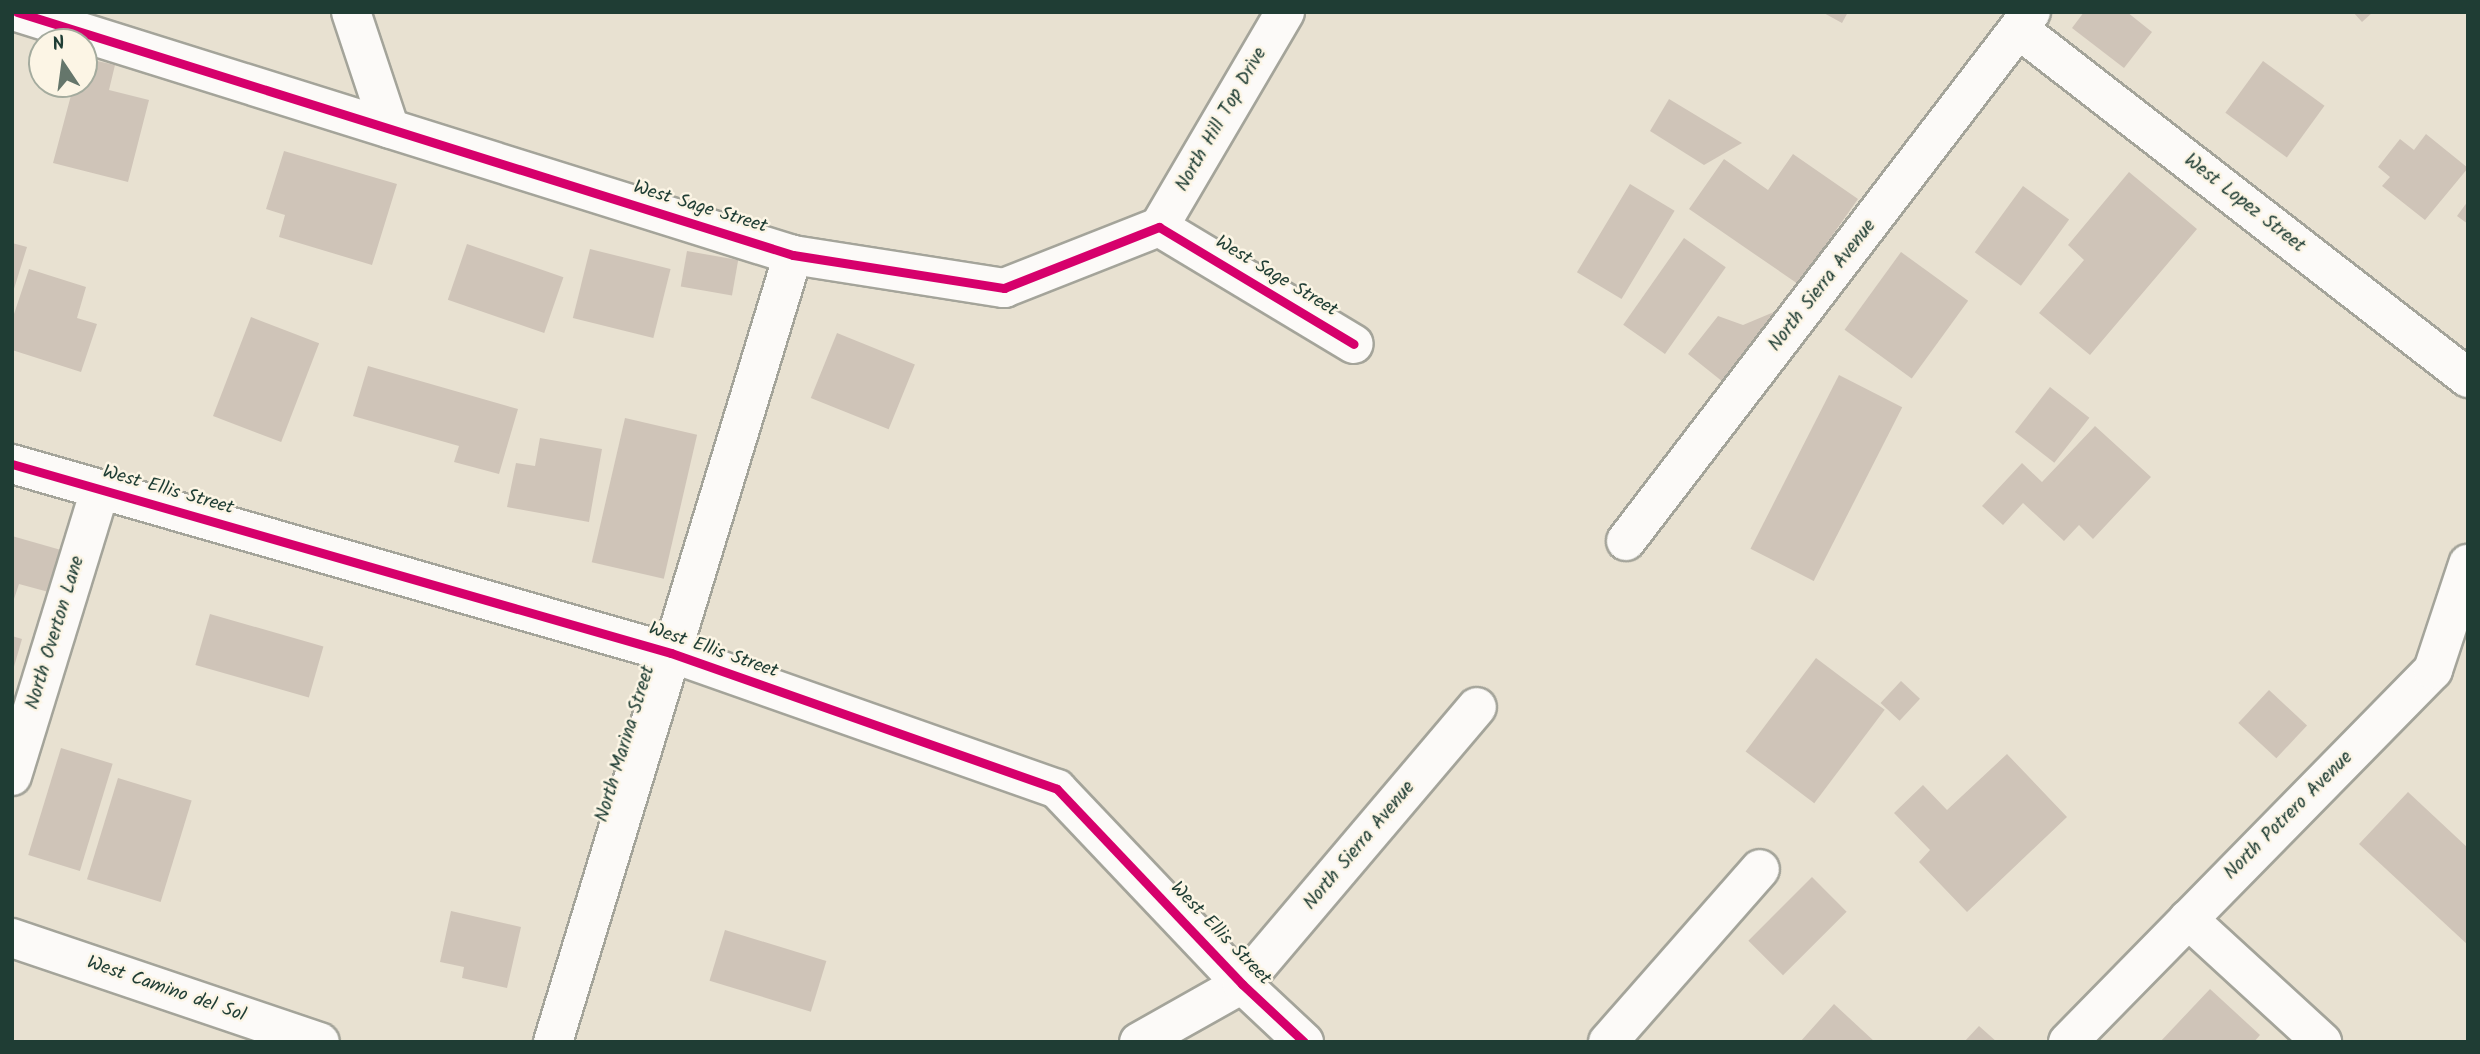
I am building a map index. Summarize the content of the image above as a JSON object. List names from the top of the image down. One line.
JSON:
{"streets":{"street":["North Hill Top Drive","West Lopez Street","West Sage Street","North Sierra Avenue","West Ellis Street","North Overton Lane","North Marina Street","North Potrero Avenue","West Camino del Sol"]},"crossings":[["North Hill Top Drive","West Sage Street"],["West Lopez Street","North Sierra Avenue"],["West Sage Street","North Marina Street"],["North Sierra Avenue","West Ellis Street"],["West Ellis Street","North Overton Lane"],["West Ellis Street","North Marina Street"]],"north":"top"}
